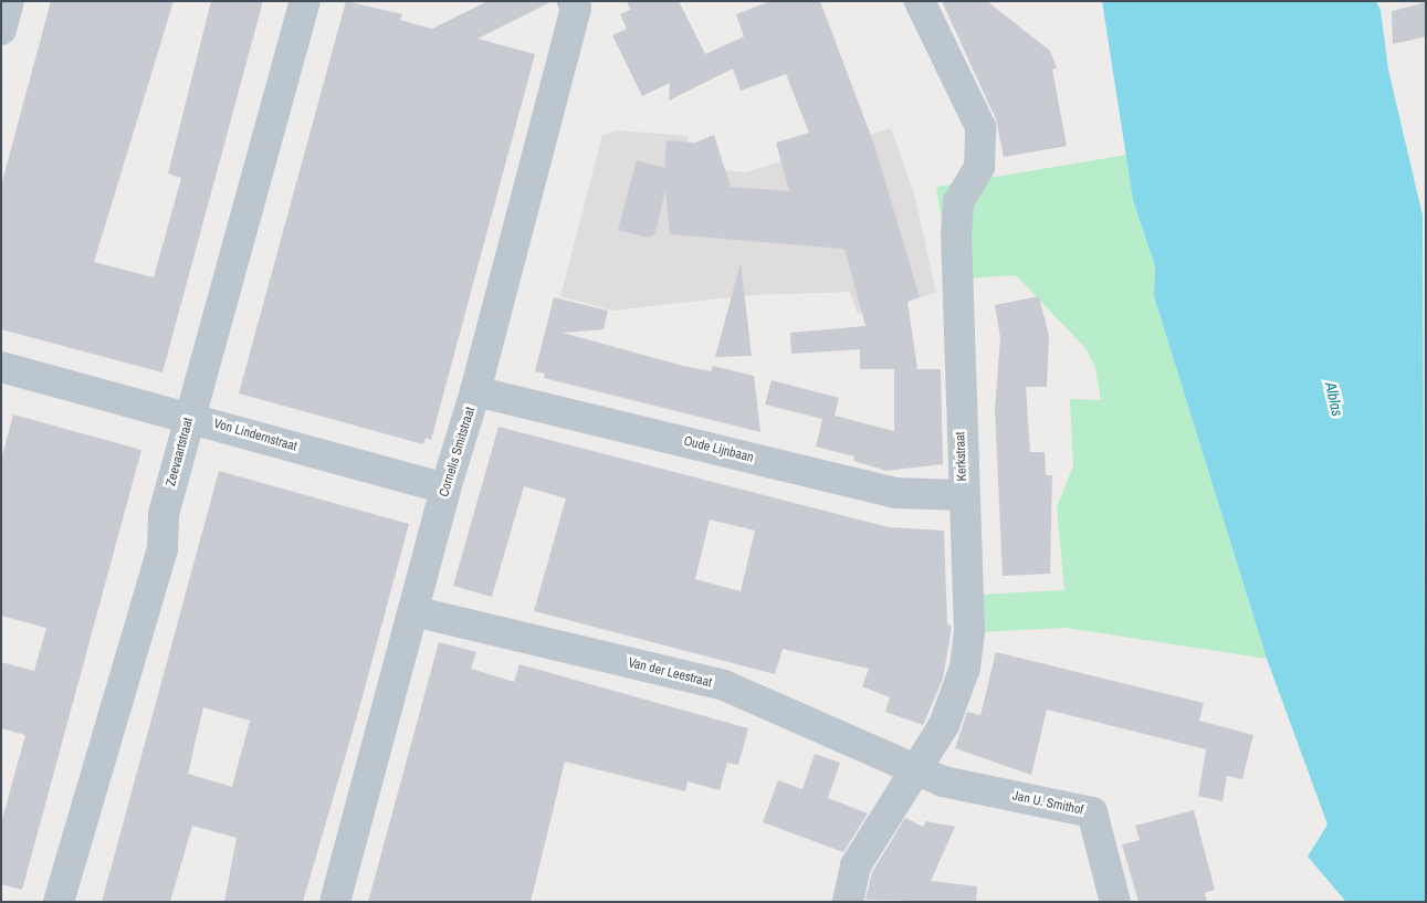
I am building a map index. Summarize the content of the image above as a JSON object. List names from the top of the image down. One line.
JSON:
{"streets":{"street":["Von Lindernstraat","Oude Lijnbaan","Zeevaartstraat","Cornelis Smitstraat","Kerkstraat","Van der Leestraat","Jan U. Smithof"]},"crossings":[["Von Lindernstraat","Zeevaartstraat"],["Von Lindernstraat","Cornelis Smitstraat"],["Oude Lijnbaan","Cornelis Smitstraat"],["Oude Lijnbaan","Kerkstraat"],["Cornelis Smitstraat","Van der Leestraat"],["Kerkstraat","Van der Leestraat"],["Kerkstraat","Jan U. Smithof"],["Van der Leestraat","Jan U. Smithof"]],"water":["Alblas"]}
